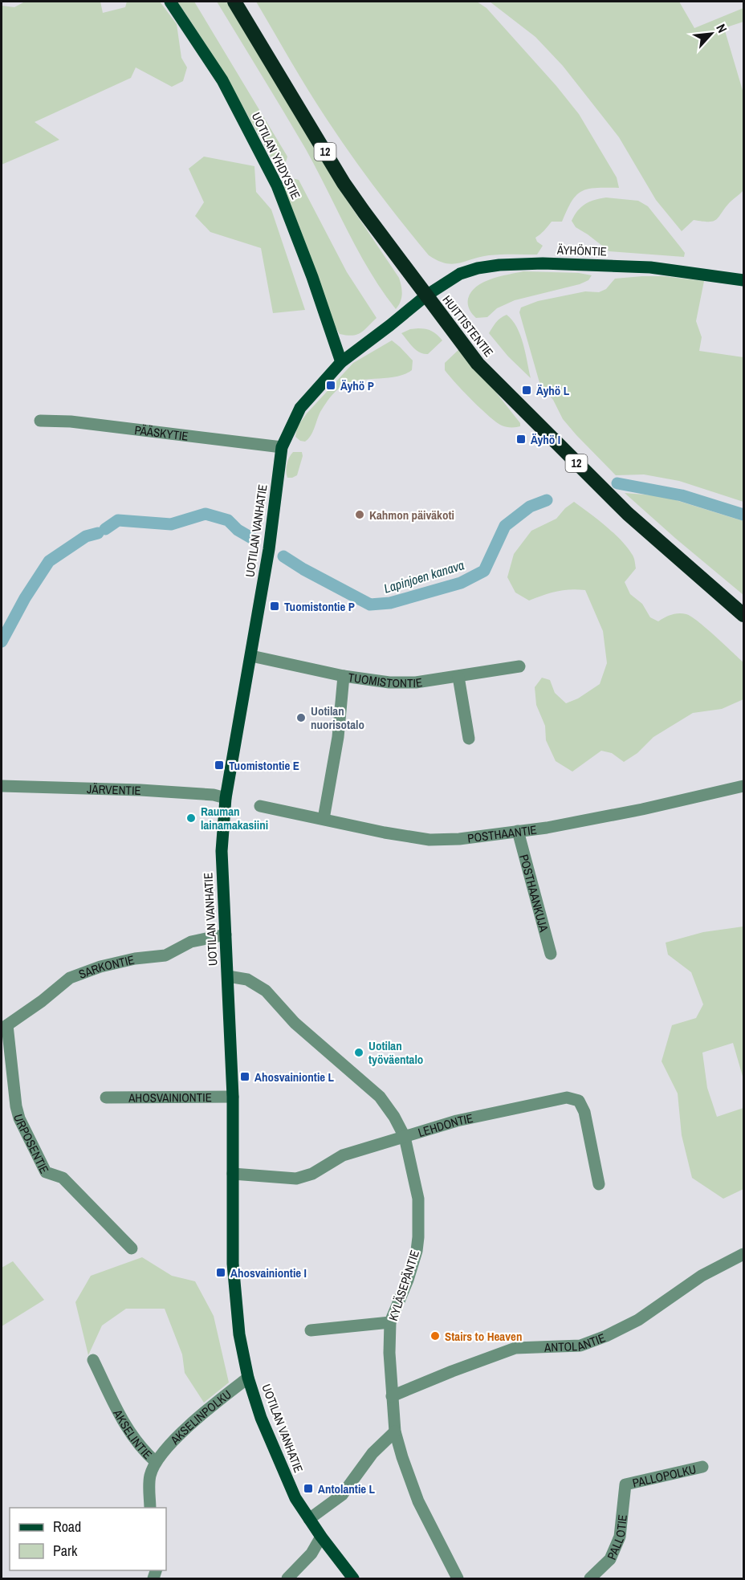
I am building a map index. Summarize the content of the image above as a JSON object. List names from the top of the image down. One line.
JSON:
{"streets":{"highway":["12","HUITTISTENTIE"],"main road":["UOTILAN YHDYSTIE","ÄYHÖNTIE","UOTILAN VANHATIE"],"street":["PÄÄSKYTIE","TUOMISTONTIE","JÄRVENTIE","POSTHAANTIE","POSTHAANKUJA","SARKONTIE","AHOSVAINIONTIE","LEHDONTIE","URPOSENTIE","KYLÄSEPÄNTIE","ANTOLANTIE","AKSELINPOLKU","AKSELINTIE","PALLOPOLKU","PALLOTIE"]},"crossings":[["UOTILAN YHDYSTIE","UOTILAN VANHATIE"],["ÄYHÖNTIE","HUITTISTENTIE"],["ÄYHÖNTIE","UOTILAN VANHATIE"],["HUITTISTENTIE","UOTILAN VANHATIE"],["PÄÄSKYTIE","UOTILAN VANHATIE"],["UOTILAN VANHATIE","TUOMISTONTIE"],["UOTILAN VANHATIE","JÄRVENTIE"],["UOTILAN VANHATIE","SARKONTIE"],["UOTILAN VANHATIE","AHOSVAINIONTIE"],["UOTILAN VANHATIE","LEHDONTIE"],["UOTILAN VANHATIE","KYLÄSEPÄNTIE"],["UOTILAN VANHATIE","AKSELINPOLKU"],["POSTHAANTIE","POSTHAANKUJA"],["SARKONTIE","URPOSENTIE"],["LEHDONTIE","KYLÄSEPÄNTIE"],["KYLÄSEPÄNTIE","ANTOLANTIE"],["AKSELINPOLKU","AKSELINTIE"],["PALLOPOLKU","PALLOTIE"]],"water":["Lapinjoen kanava"],"places":{"transit":["Äyhö P","Äyhö L","Äyhö I","Tuomistontie P","Tuomistontie E","Ahosvainiontie L","Ahosvainiontie I","Antolantie L"],"other":["Kahmon päiväkoti","Uotilan nuorisotalo","Rauman lainamakasiini","Uotilan työväentalo","Stairs to Heaven"]},"legend":["Road","Park"],"north":"top right"}
